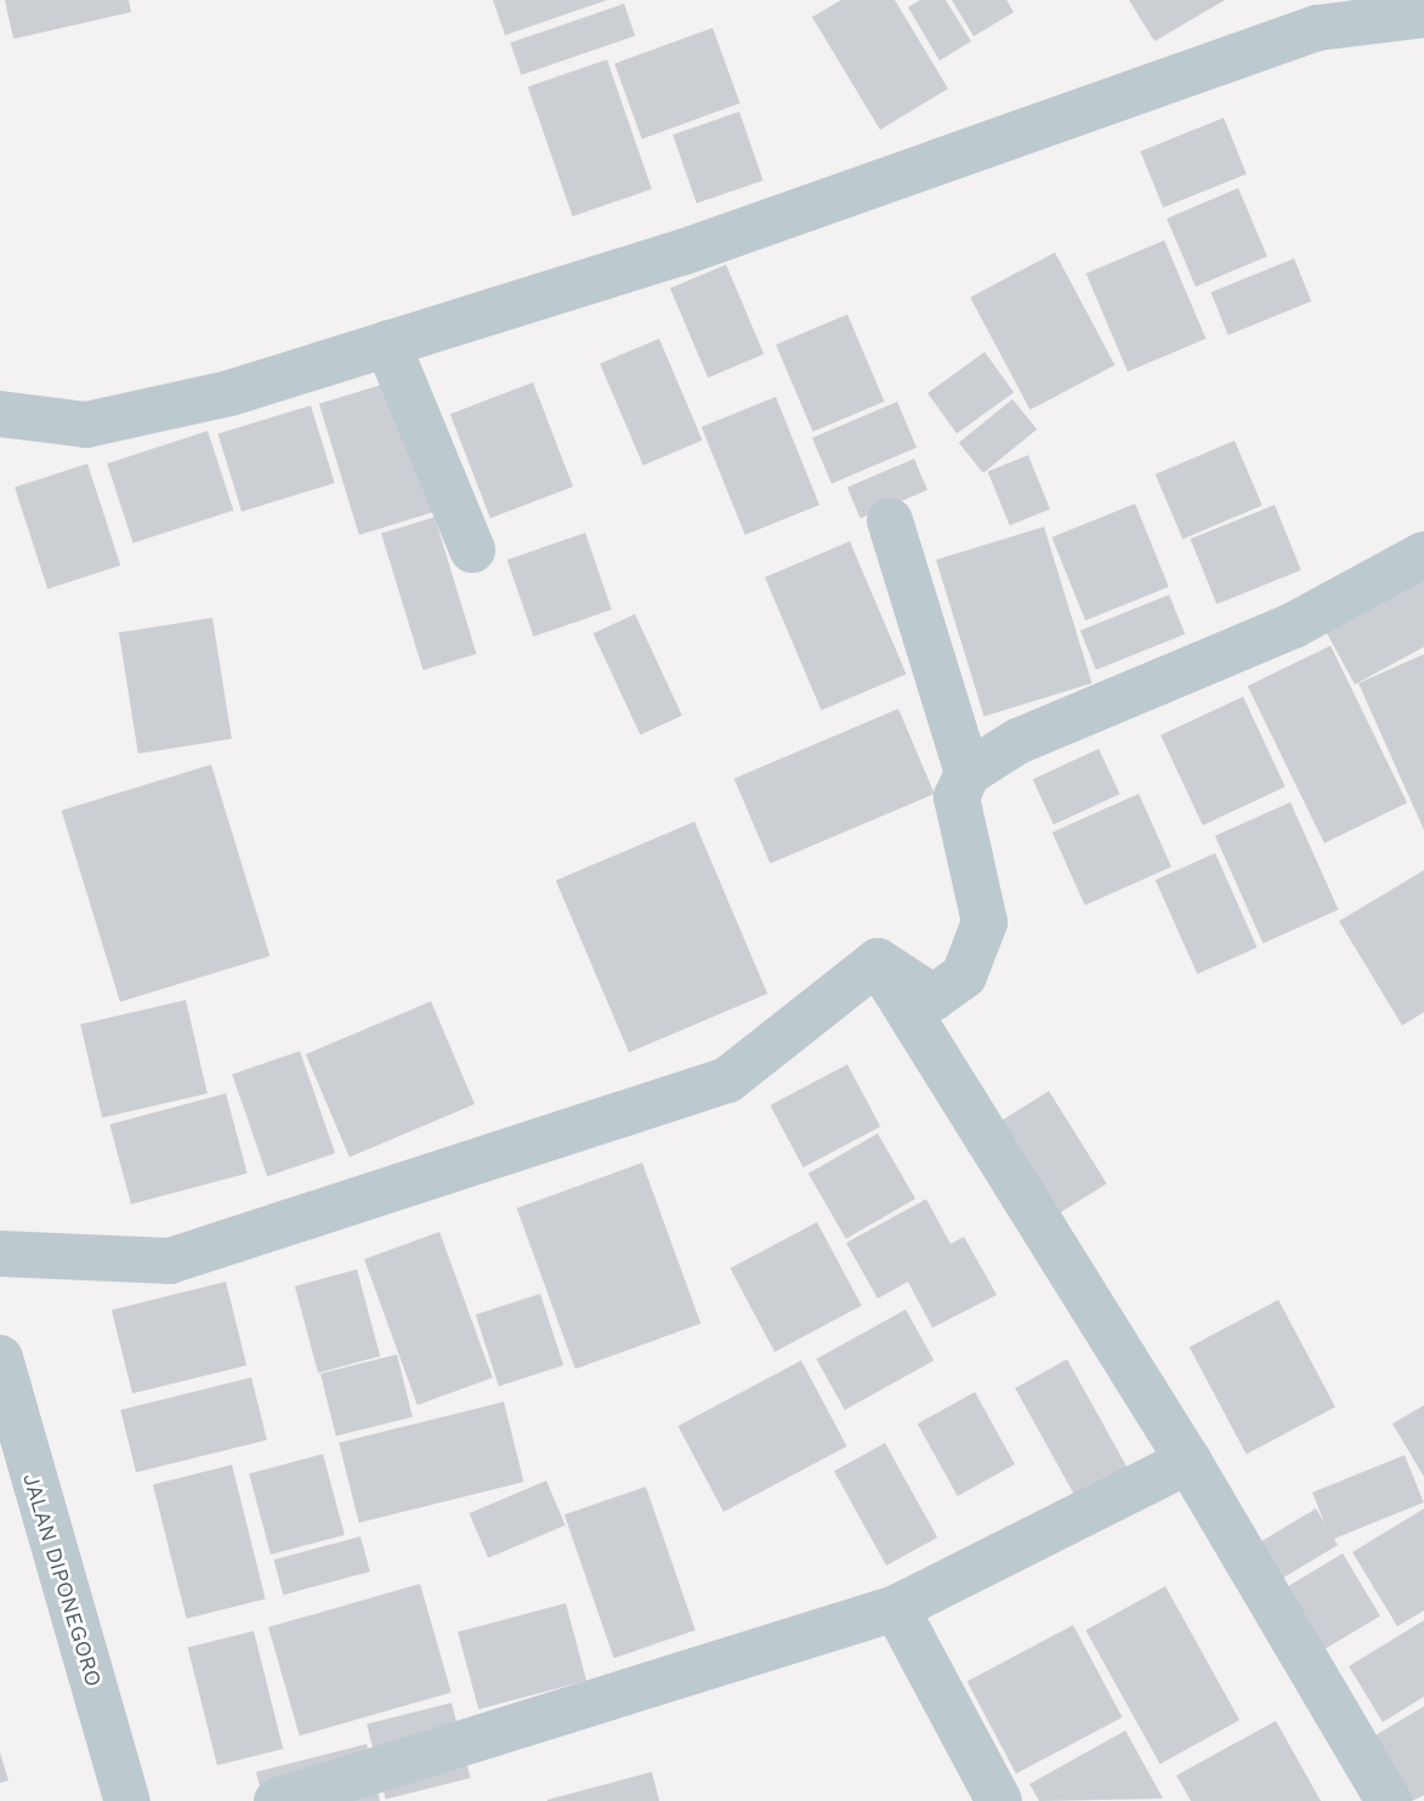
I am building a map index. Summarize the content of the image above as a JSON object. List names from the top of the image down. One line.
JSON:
{"streets":{"street":["JALAN DIPONEGORO"]}}
